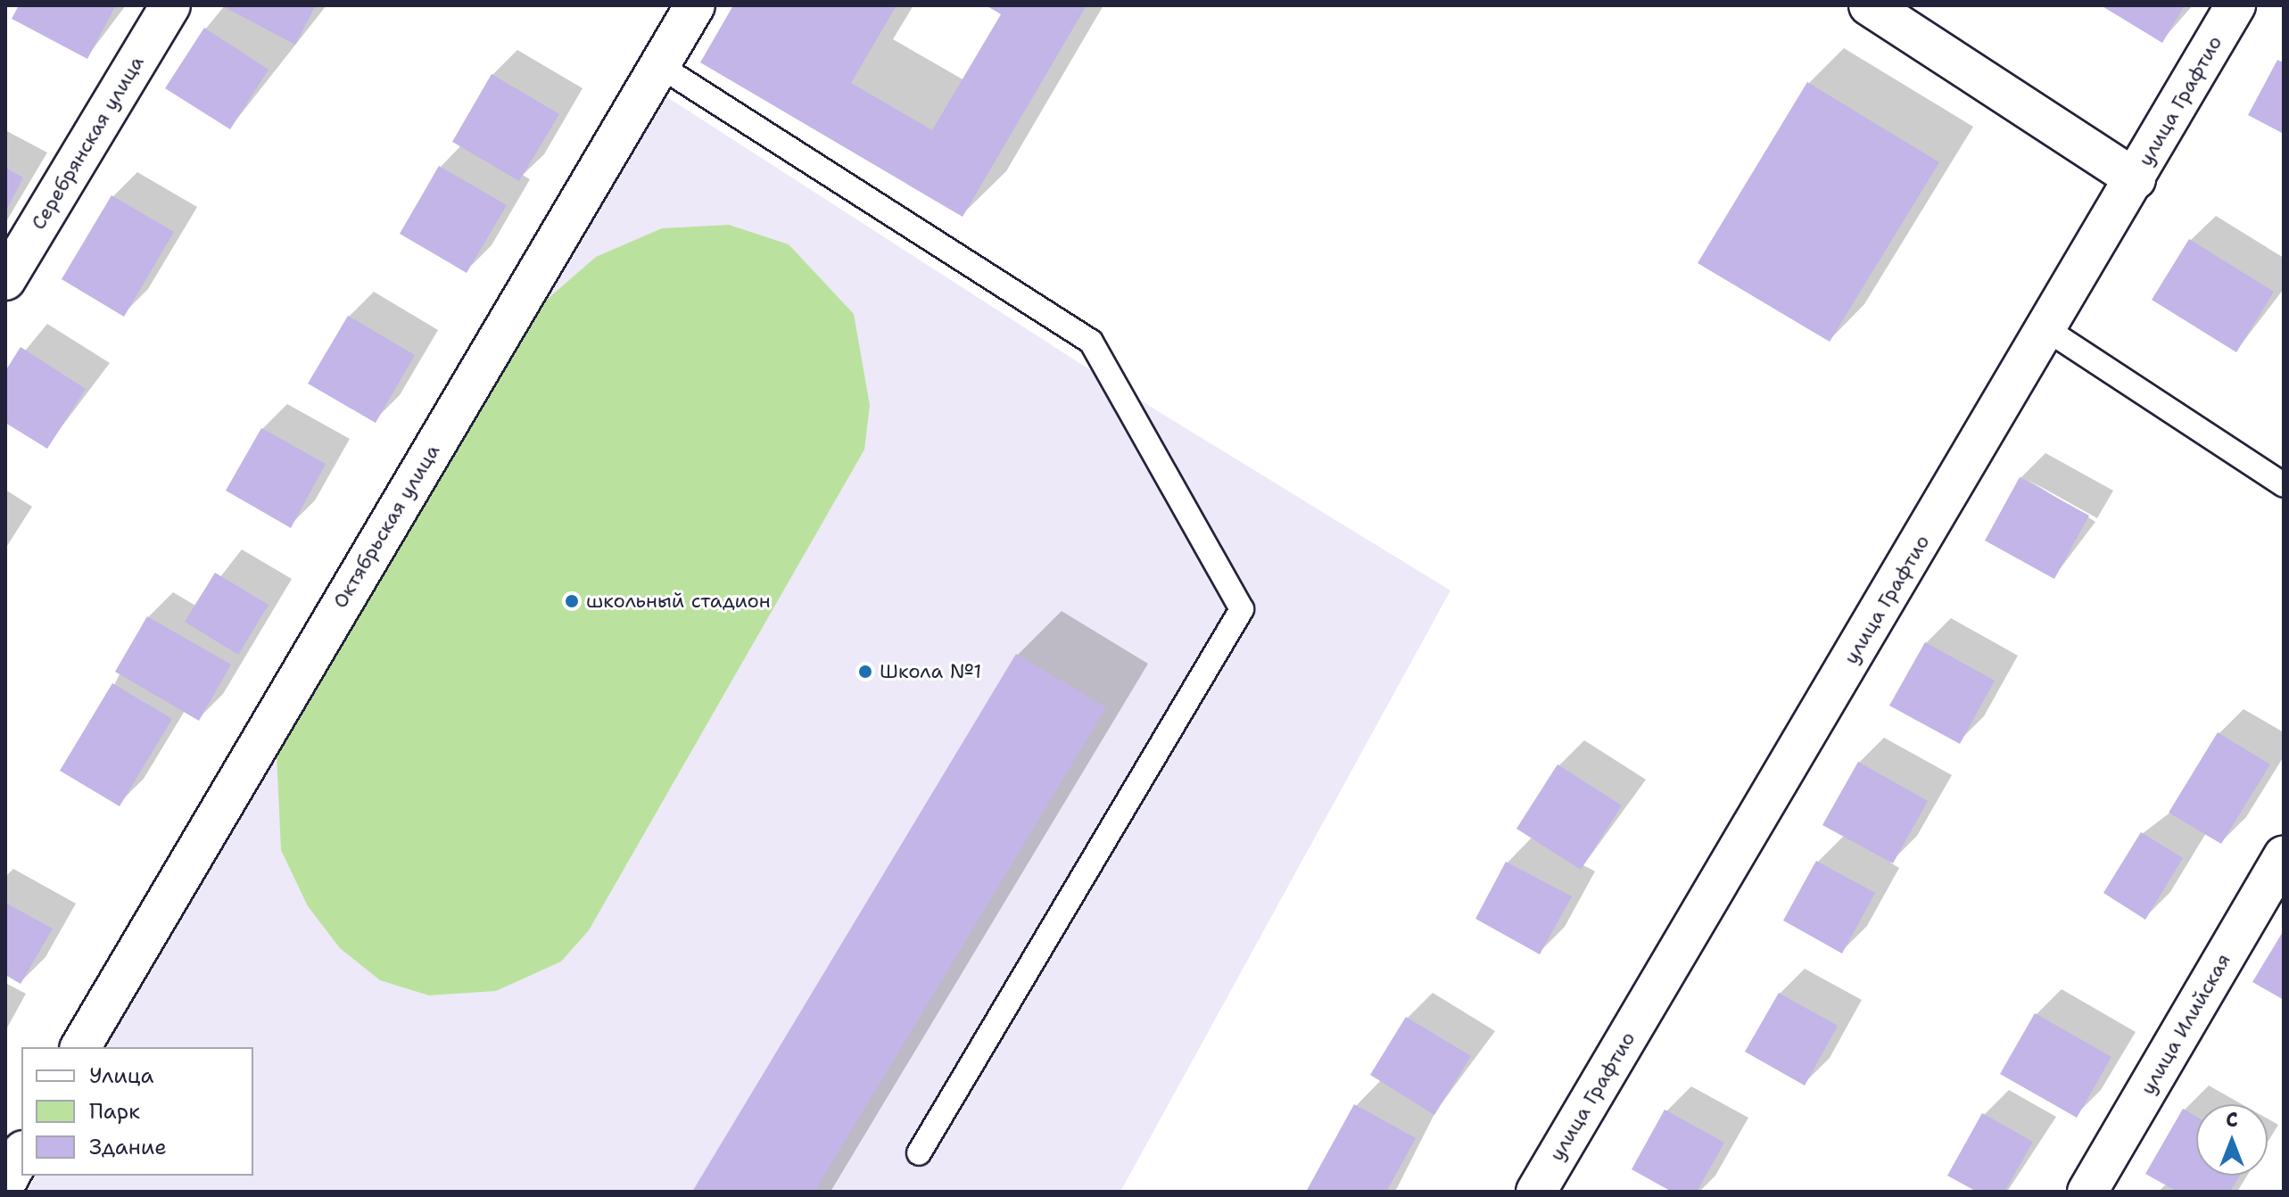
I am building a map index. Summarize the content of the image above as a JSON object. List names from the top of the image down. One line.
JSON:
{"streets":{"street":["улица Графтио","Серебрянская улица","Октябрьская улица","улица Илийская"]},"places":["школьный стадион","Школа №1"],"legend":["Улица","Парк","Здание"],"north":"top"}
